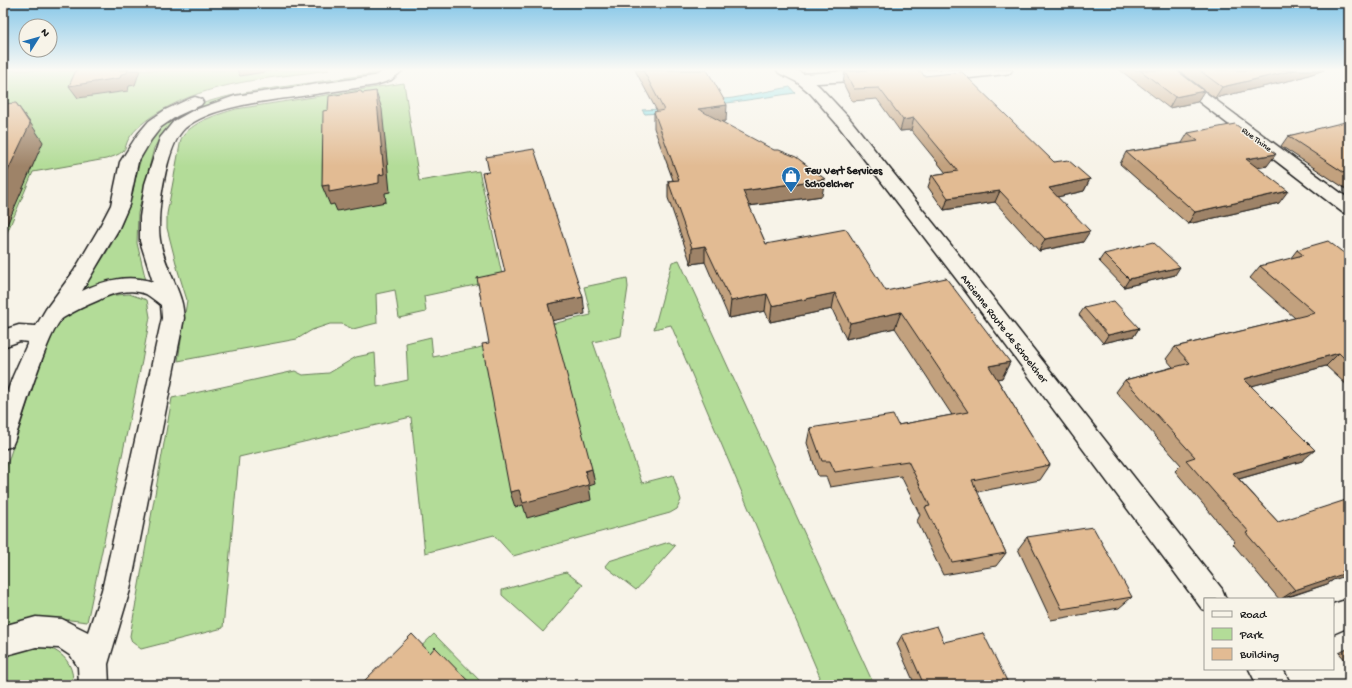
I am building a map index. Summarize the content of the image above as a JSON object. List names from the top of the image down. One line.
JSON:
{"streets":{"street":["Rue Thine","Ancienne Route de Schoelcher"]},"places":{"shop":["Feu Vert Services Schoelcher"]},"legend":["Road","Park","Building"],"north":"top right"}
